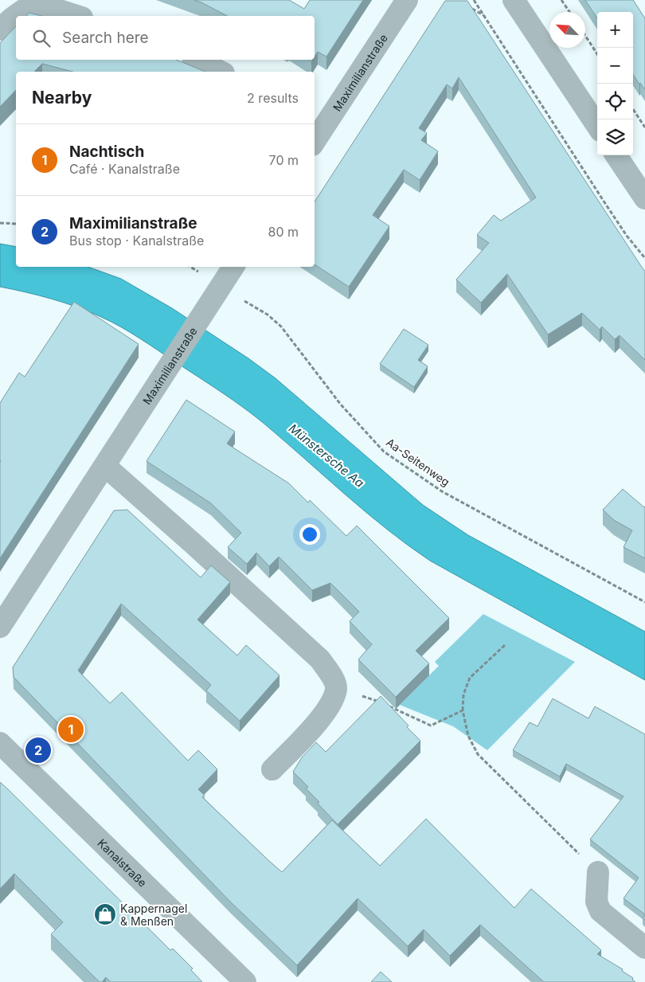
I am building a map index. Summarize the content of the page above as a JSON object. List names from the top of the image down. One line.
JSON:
{"streets":{"street":["Maximilianstraße","Kanalstraße"],"path":["Aa-Seitenweg"]},"crossings":[["Maximilianstraße","Aa-Seitenweg"]],"water":["Münstersche Aa"],"places":{"shop":["Kappernagel & Menßen"]},"north":"top left","page":{"map_buttons":["+","−"],"search":"Search here","heading":["Nearby","2 results"],"list":[{"mark":"1","name":"Nachtisch","note":"Café · Kanalstraße","value":"70 m"},{"mark":"2","name":"Maximilianstraße","note":"Bus stop · Kanalstraße","value":"80 m"}],"pins":["1","2"]}}
